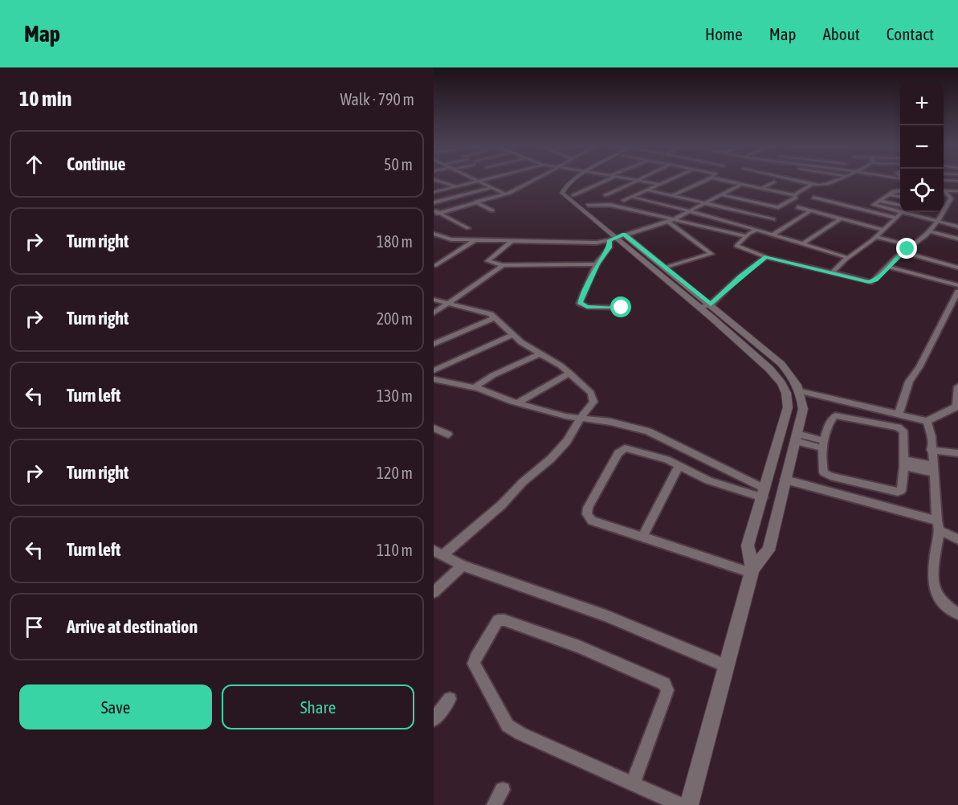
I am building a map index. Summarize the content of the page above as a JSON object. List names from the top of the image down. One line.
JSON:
{"page":{"header":"Map","nav":["Home","Map","About","Contact"],"heading":["10 min","Walk · 790 m"],"map_buttons":["+","−"],"list":[["Continue","50 m"],["Turn right","180 m"],["Turn right","200 m"],["Turn left","130 m"],["Turn right","120 m"],["Turn left","110 m"],"Arrive at destination"],"buttons":["Save","Share"]}}
